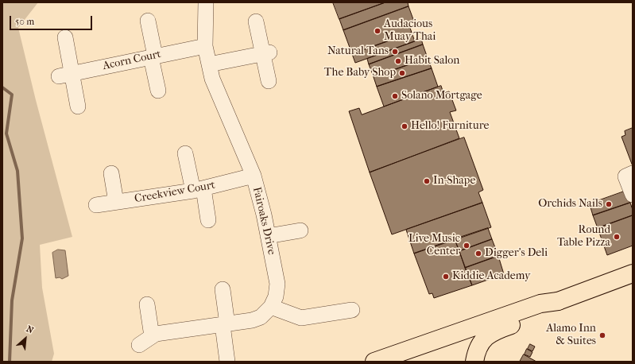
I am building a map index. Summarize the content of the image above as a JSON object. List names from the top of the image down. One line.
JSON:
{"streets":{"street":["Acorn Court","Creekview Court","Fairoaks Drive"]},"crossings":[["Acorn Court","Fairoaks Drive"],["Creekview Court","Fairoaks Drive"]],"places":["Audacious Muay Thai","Natural Tans","Habit Salon","The Baby Shop","Solano Mortgage","Hello! Furniture","In-Shape","Orchids Nails","Round Table Pizza","Live Music Center","Digger's Deli","Kiddie Academy","Alamo Inn & Suites"],"scale_bar":"50 m","north":"top right"}
